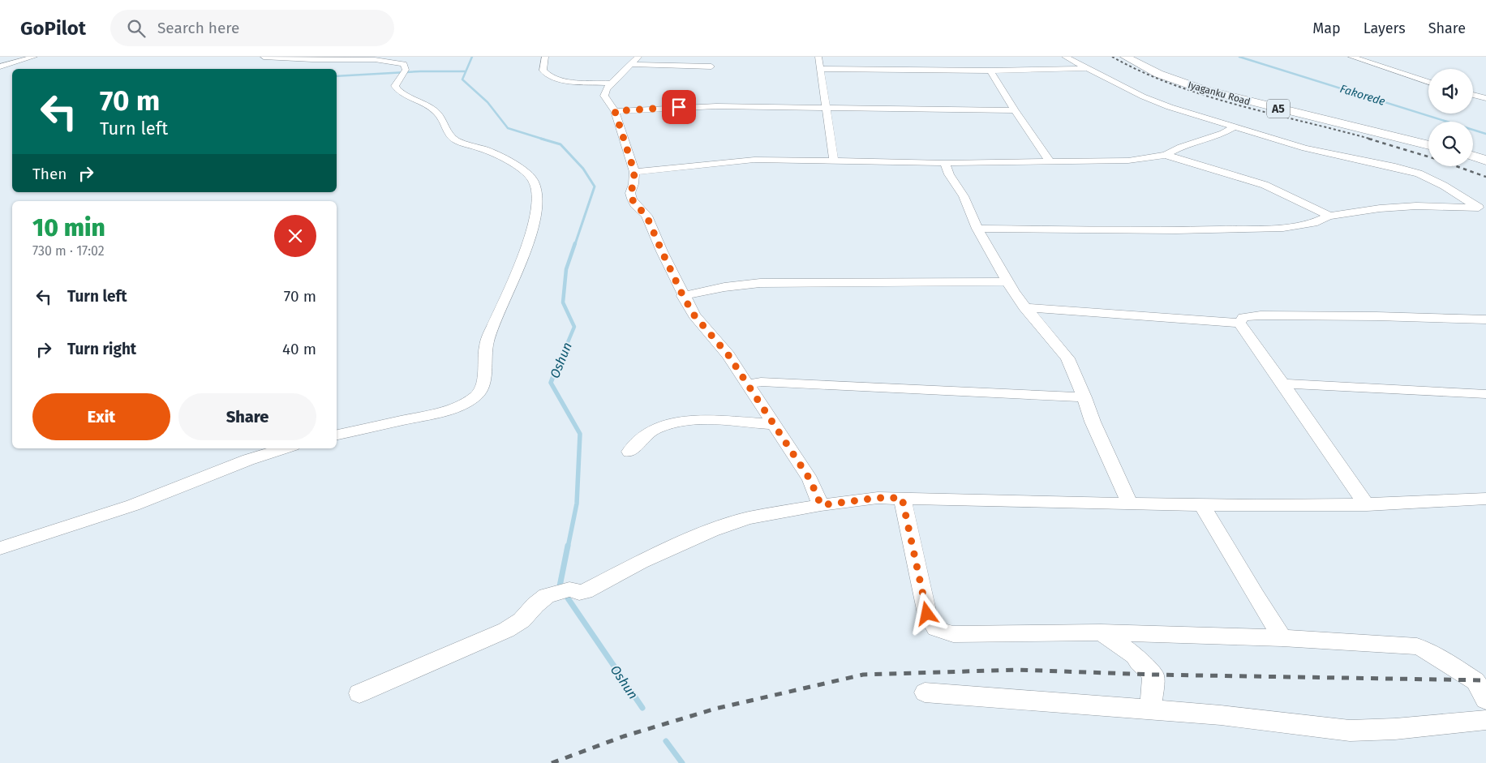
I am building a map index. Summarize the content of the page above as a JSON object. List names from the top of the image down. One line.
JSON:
{"streets":{"highway":["Iyaganku Road","A5"]},"water":["Fakorede","Oshun"],"page":{"header":"GoPilot","search":"Search here","nav":["Map","Layers","Share"],"turn":["70 m","Turn left"],"then":"Then","heading":["10 min","730 m · 17:02"],"list":[{"name":"Turn left","value":"70 m"},{"name":"Turn right","value":"40 m"}],"buttons":["Exit","Share"]}}
